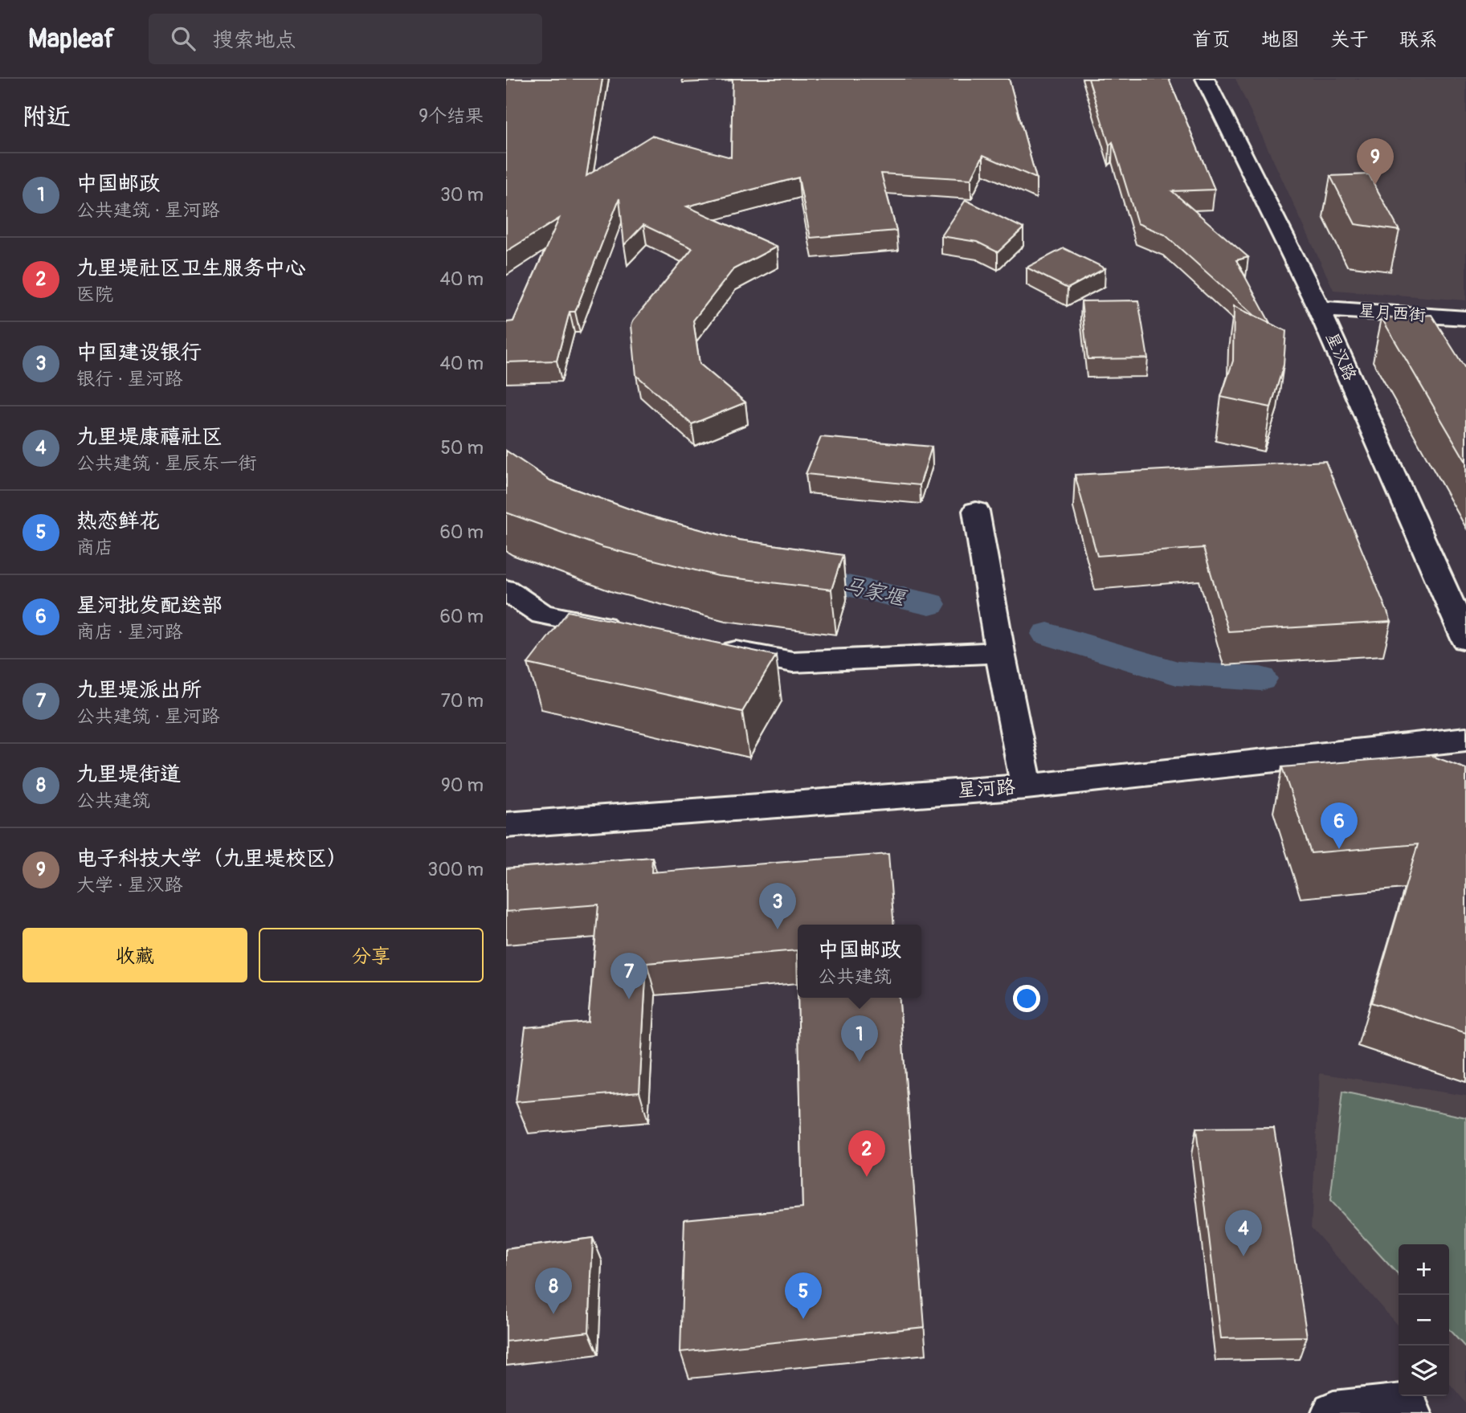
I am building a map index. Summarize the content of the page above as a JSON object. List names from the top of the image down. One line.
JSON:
{"streets":{"street":["星月西街","星汉路","星河路"]},"crossings":[["星月西街","星汉路"]],"water":["马家堰"],"page":{"header":"Mapleaf","search":"搜索地点","nav":["首页","地图","关于","联系"],"heading":["附近","9个结果"],"pins":["9","6","3","7","1","2","4","8","5"],"list":[{"mark":"1","name":"中国邮政","note":"公共建筑 · 星河路","value":"30 m"},{"mark":"2","name":"九里堤社区卫生服务中心","note":"医院","value":"40 m"},{"mark":"3","name":"中国建设银行","note":"银行 · 星河路","value":"40 m"},{"mark":"4","name":"九里堤康禧社区","note":"公共建筑 · 星辰东一街","value":"50 m"},{"mark":"5","name":"热恋鲜花","note":"商店","value":"60 m"},{"mark":"6","name":"星河批发配送部","note":"商店 · 星河路","value":"60 m"},{"mark":"7","name":"九里堤派出所","note":"公共建筑 · 星河路","value":"70 m"},{"mark":"8","name":"九里堤街道","note":"公共建筑","value":"90 m"},{"mark":"9","name":"电子科技大学（九里堤校区）","note":"大学 · 星汉路","value":"300 m"}],"buttons":["收藏","分享"],"popup":["中国邮政","公共建筑"],"map_buttons":["+","−"]}}
